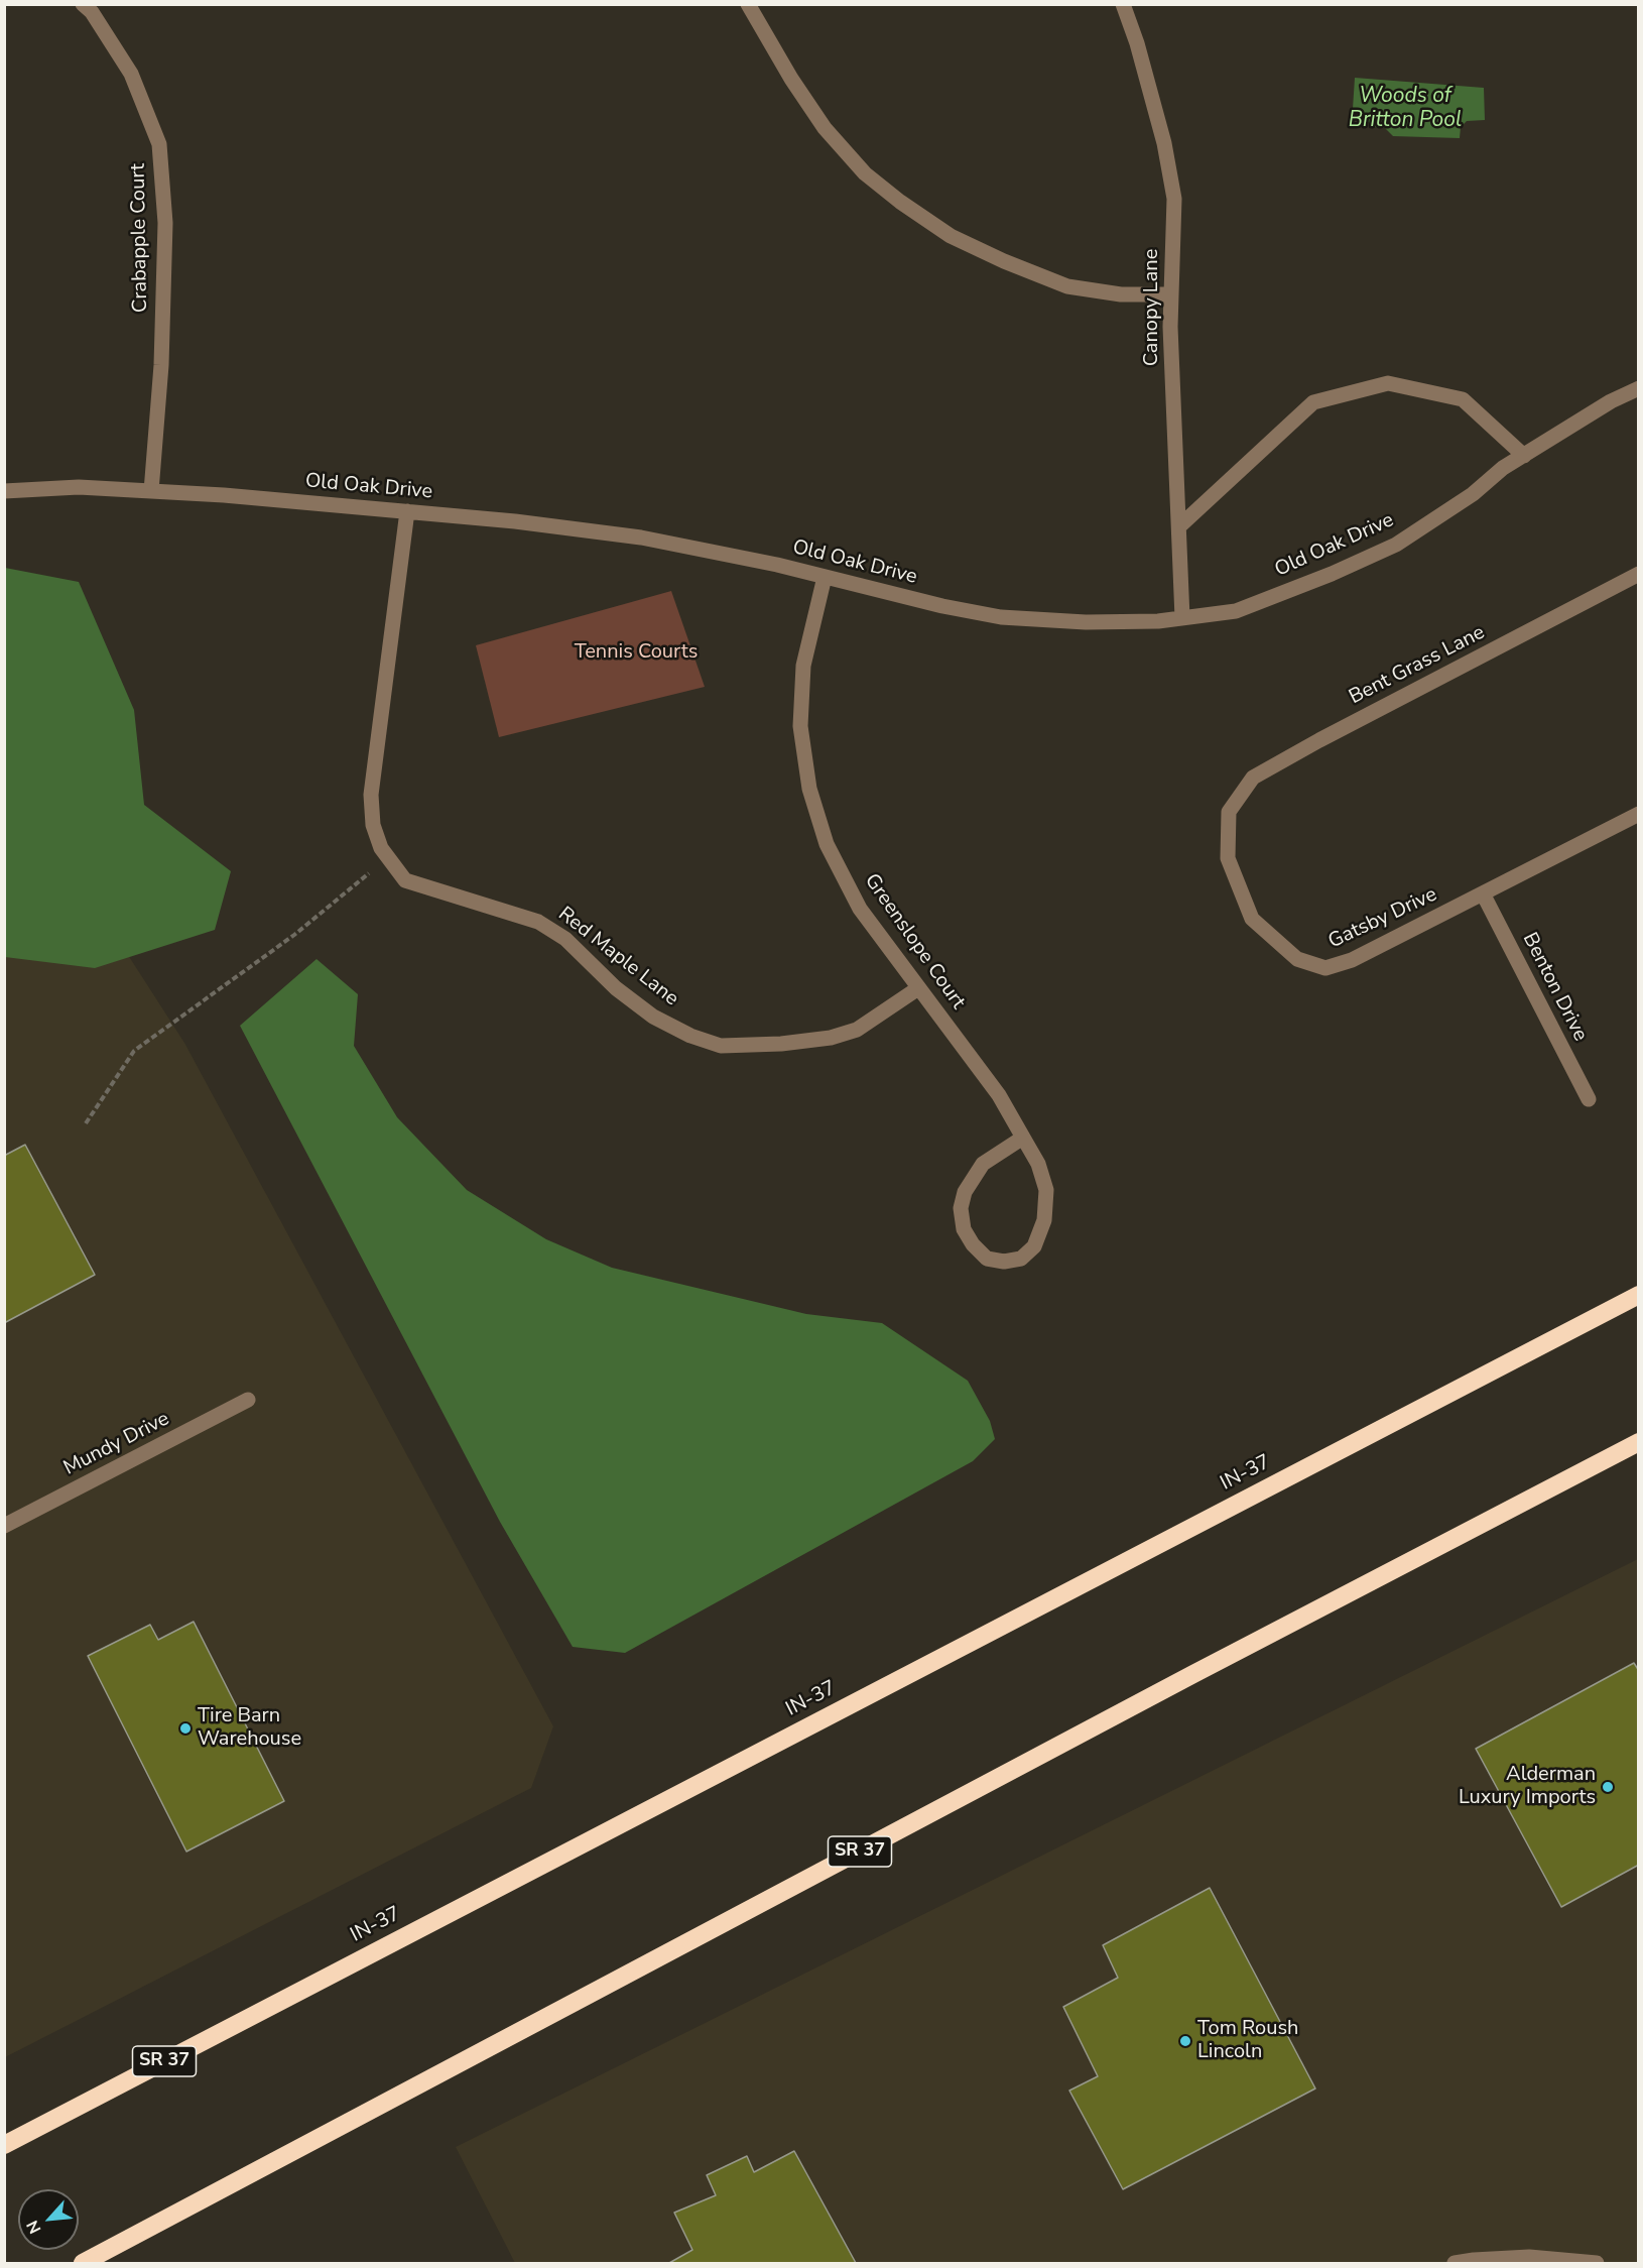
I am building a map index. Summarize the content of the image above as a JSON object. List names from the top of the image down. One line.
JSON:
{"streets":{"highway":["IN-37","SR 37"],"street":["Crabapple Court","Canopy Lane","Old Oak Drive","Bent Grass Lane","Gatsby Drive","Greenslope Court","Red Maple Lane","Benton Drive","Mundy Drive"]},"crossings":[["Crabapple Court","Old Oak Drive"],["Canopy Lane","Old Oak Drive"],["Old Oak Drive","Greenslope Court"],["Old Oak Drive","Red Maple Lane"],["Bent Grass Lane","Gatsby Drive"],["Gatsby Drive","Benton Drive"],["Greenslope Court","Red Maple Lane"]],"water":["Woods of Britton Pool"],"parks":["Tennis Courts"],"places":["Tire Barn Warehouse","Alderman Luxury Imports","Tom Roush Lincoln"],"north":"bottom left"}
